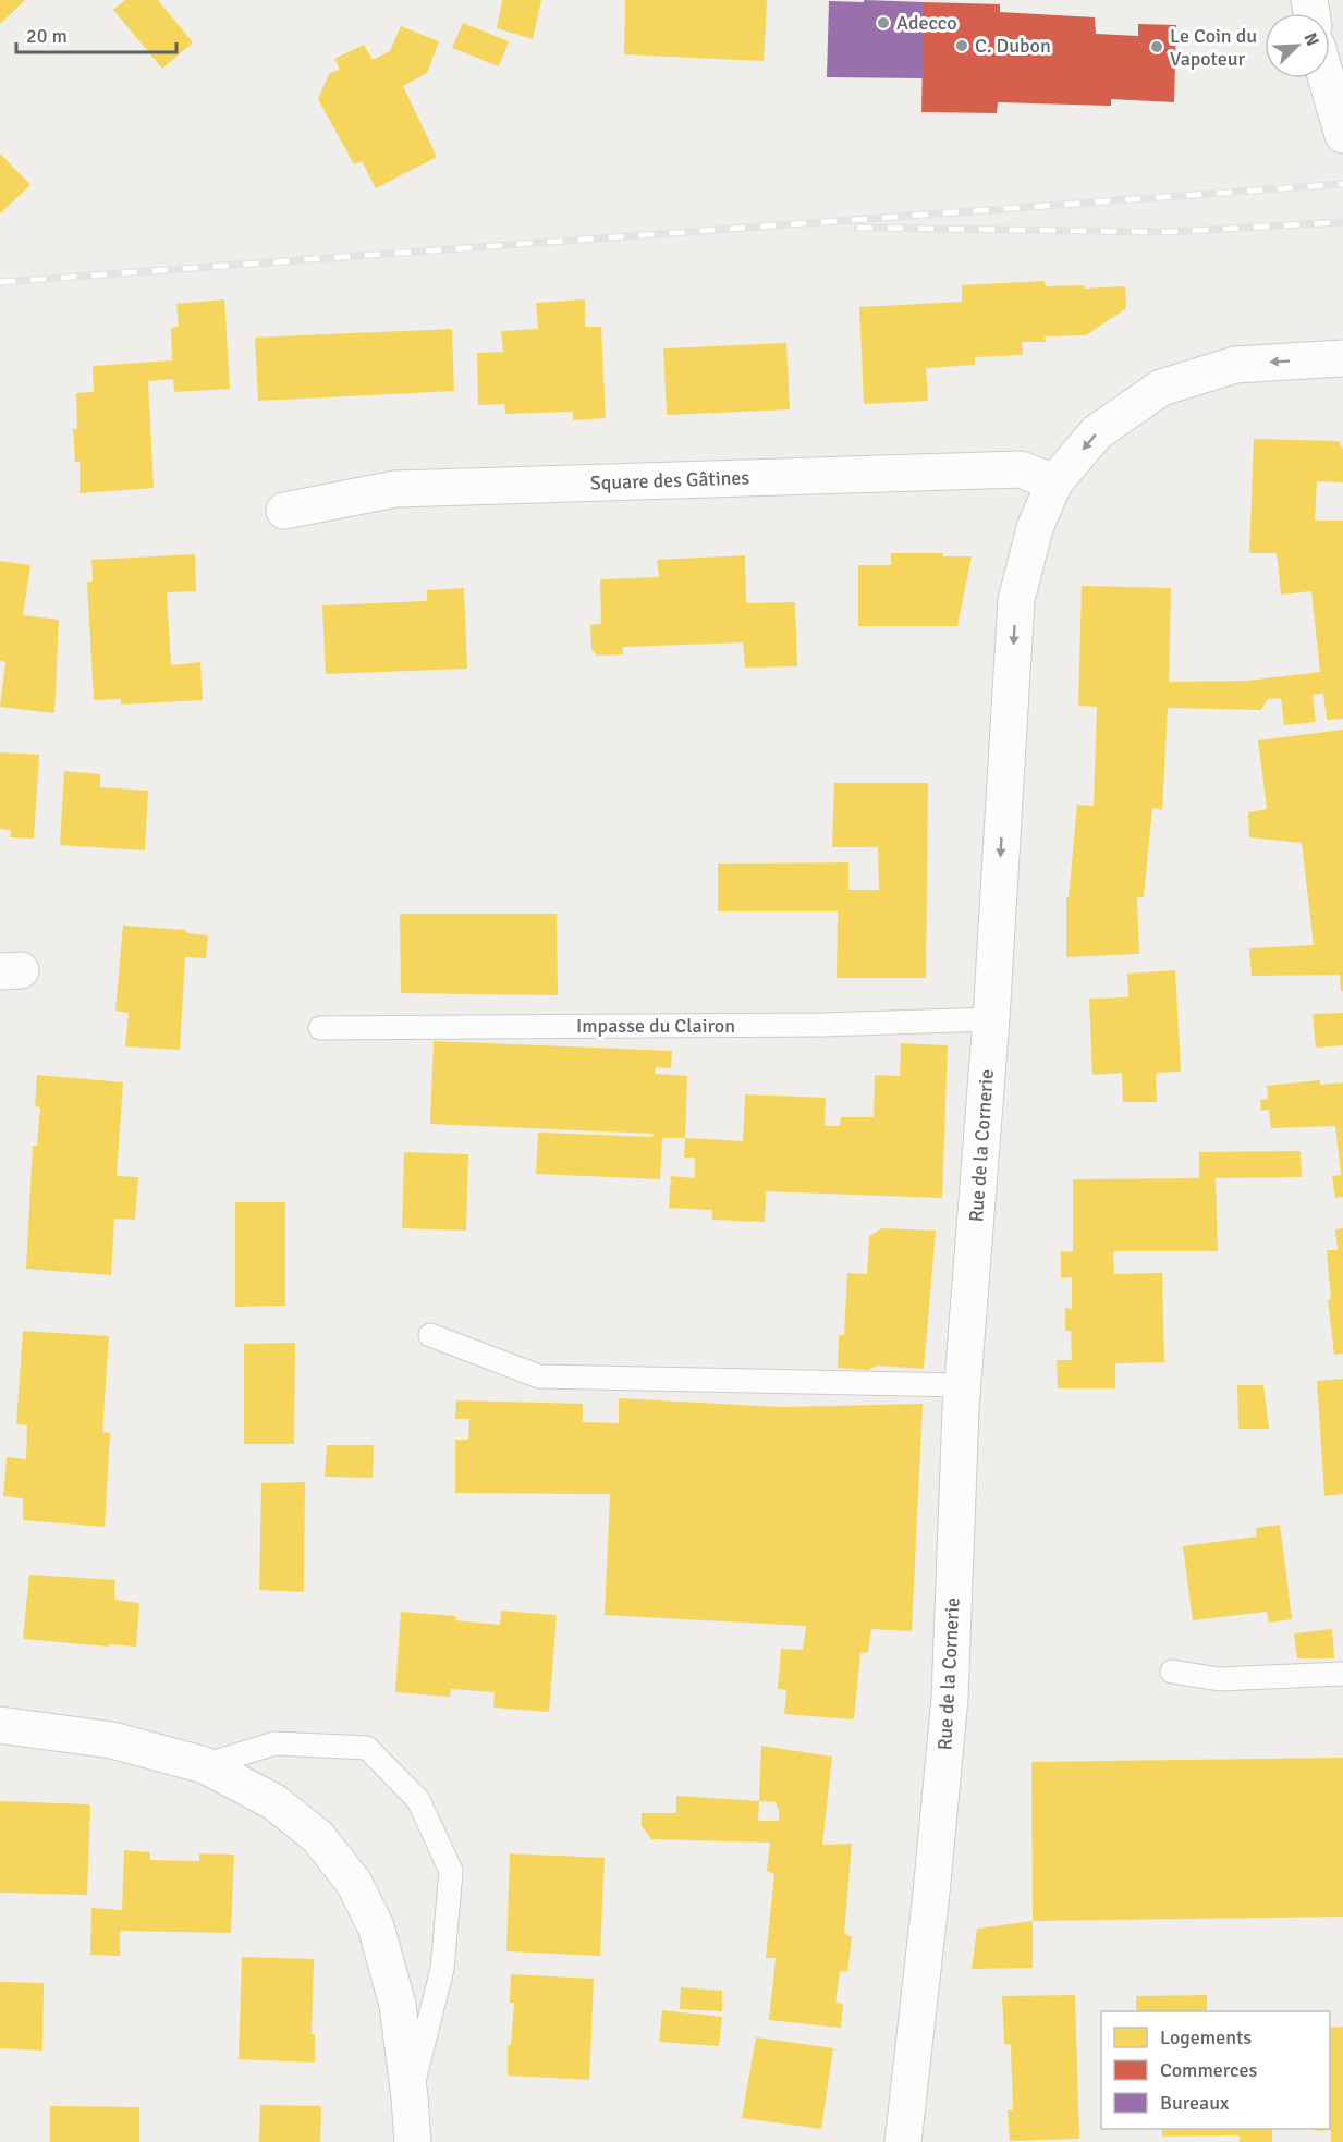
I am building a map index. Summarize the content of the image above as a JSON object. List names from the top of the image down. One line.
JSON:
{"streets":{"street":["Square des Gâtines","Rue de la Cornerie"],"lane":["Impasse du Clairon"]},"crossings":[["Square des Gâtines","Rue de la Cornerie"],["Impasse du Clairon","Rue de la Cornerie"]],"one_way":["Rue de la Cornerie"],"places":["Adecco","C. Dubon","Le Coin du Vapoteur"],"legend":["Logements","Commerces","Bureaux"],"scale_bar":"20 m","north":"top right"}
